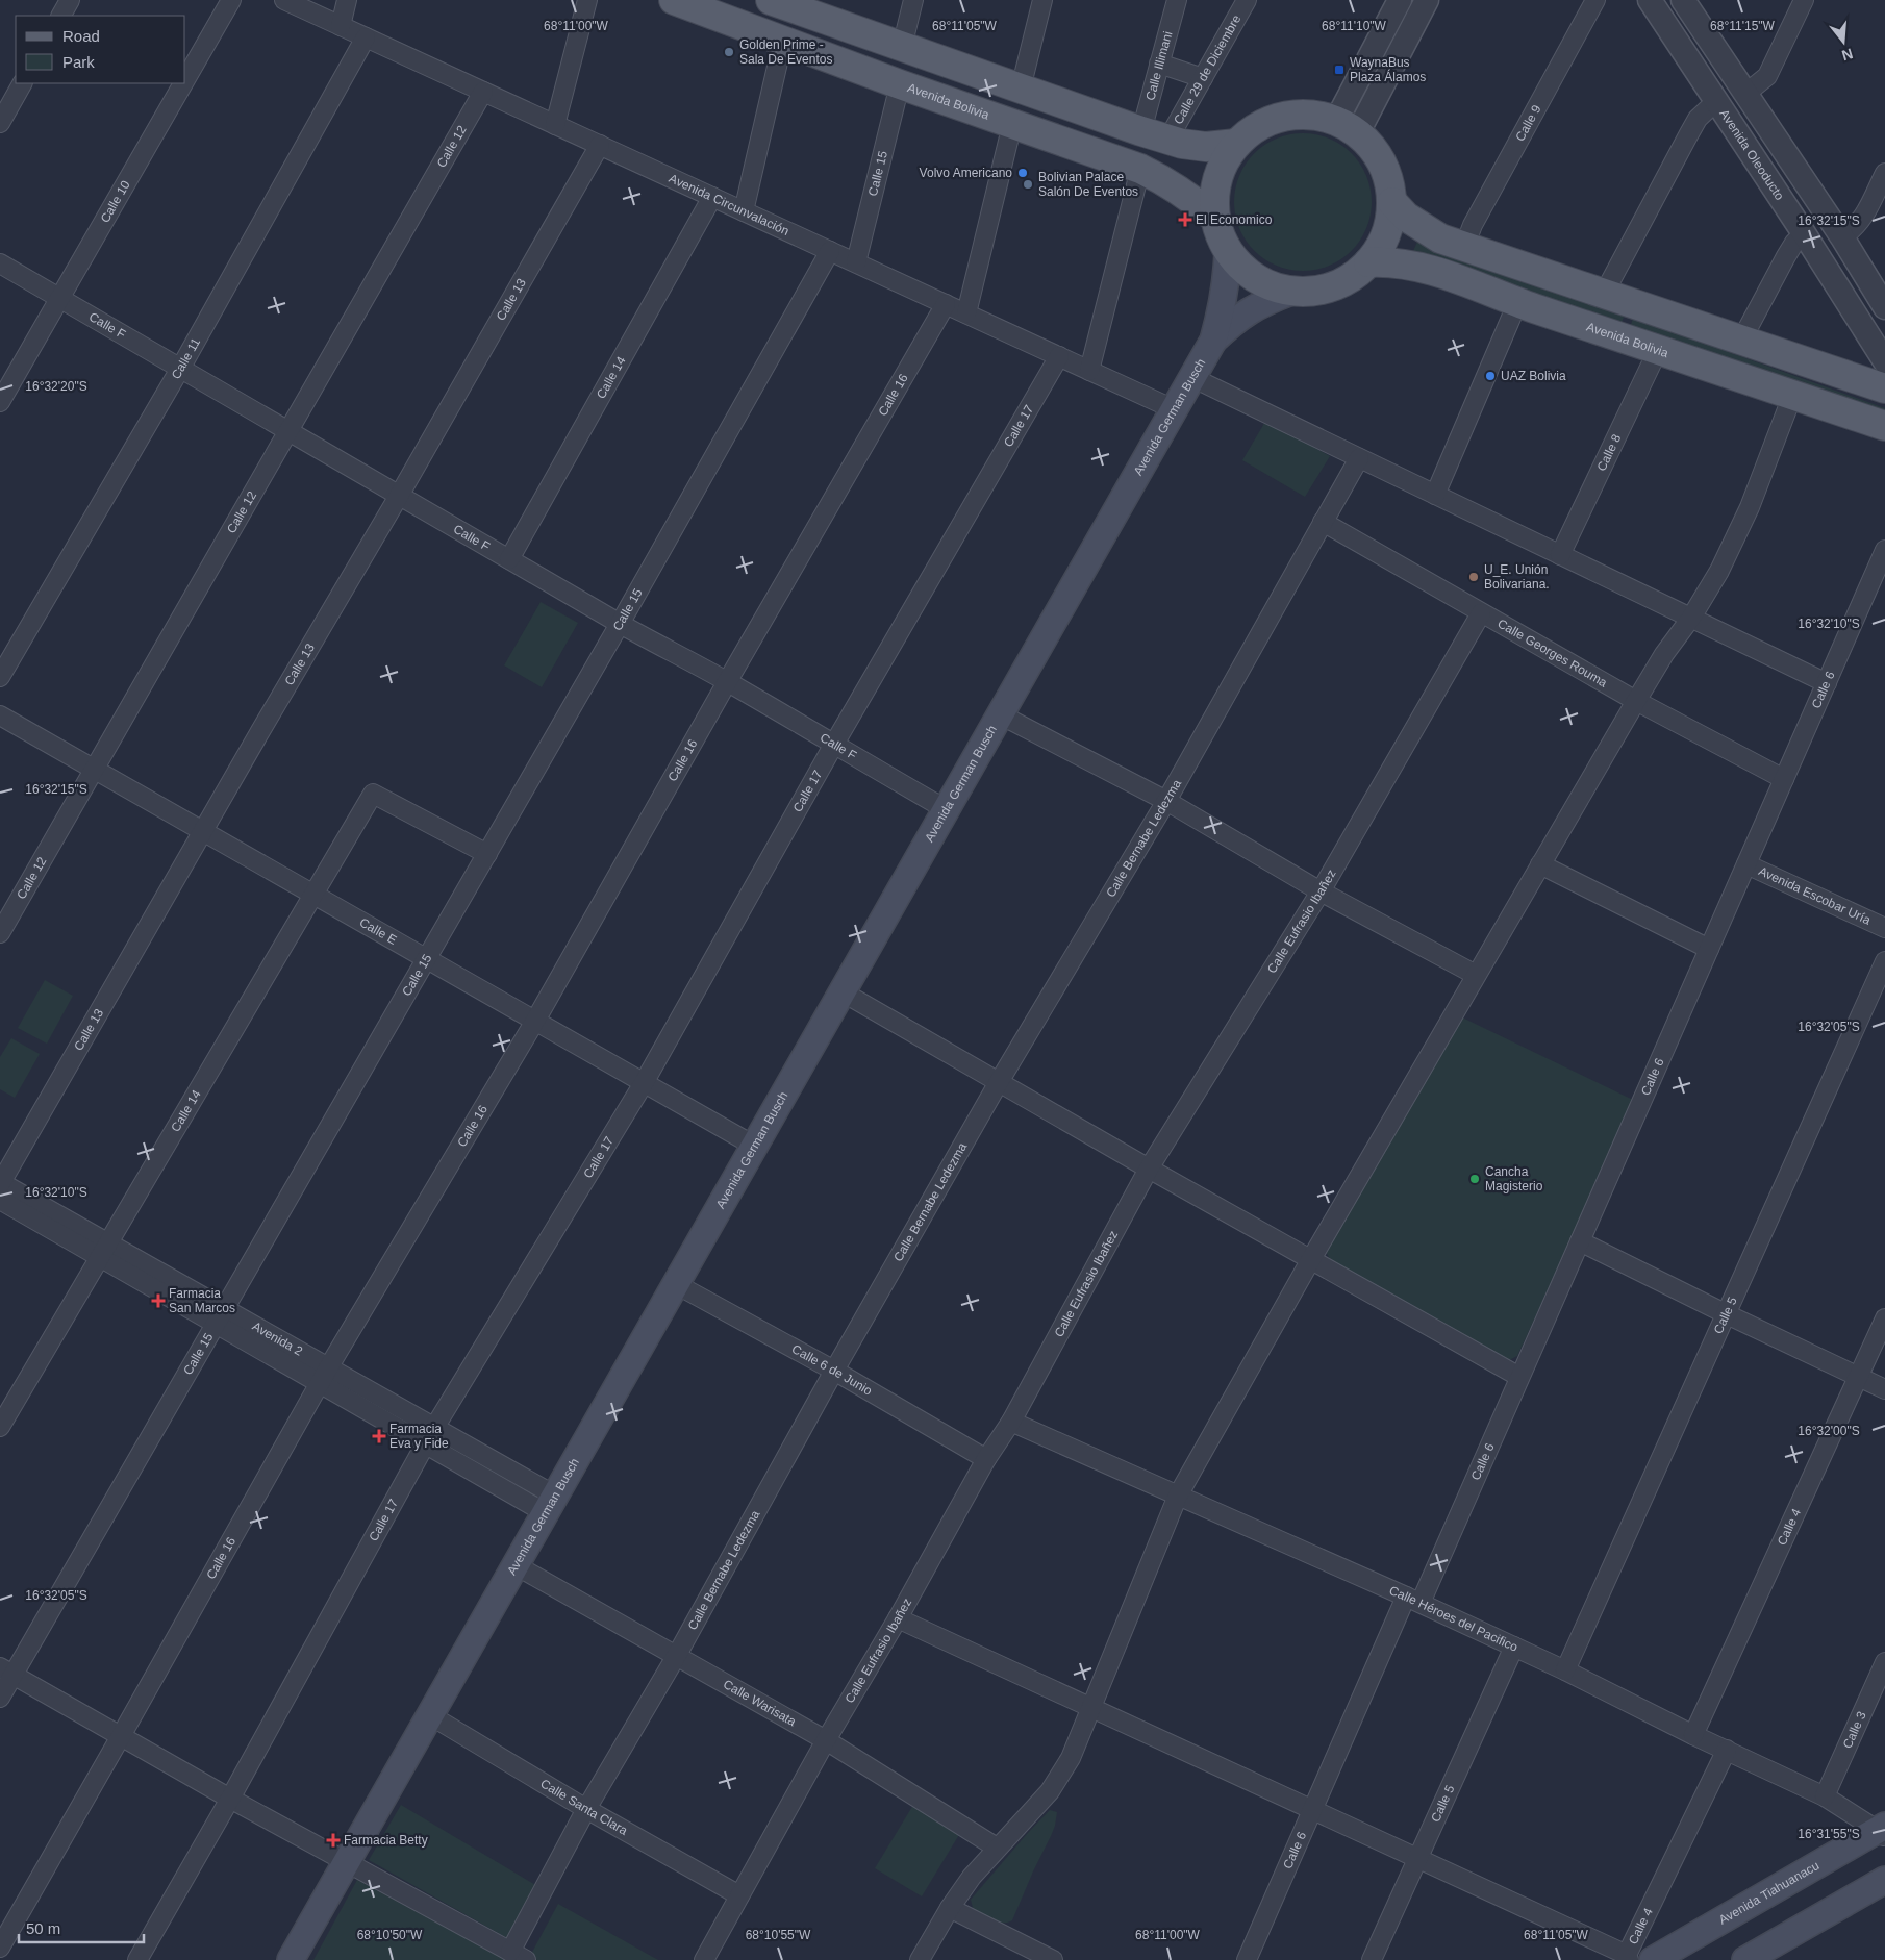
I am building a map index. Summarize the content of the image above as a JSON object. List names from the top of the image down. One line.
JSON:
{"streets":{"main road":["Avenida Bolivia","Avenida German Busch","Avenida Tiahuanacu"],"street":["Calle Illimani","Calle 29 de Diciembre","Calle 9","Calle 12","Avenida Oleoducto","Calle 15","Calle 10","Avenida Circunvalación","Calle 13","Calle F","Calle 11","Calle 14","Calle 16","Calle 17","Calle 8","Calle Georges Rouma","Calle 6","Calle Bernabe Ledezma","Avenida Escobar Uría","Calle Eufrasio Ibañez","Calle E","Calle 5","Avenida 2","Calle 6 de Junio","Calle 4","Calle Héroes del Pacifico","Calle Warisata","Calle 3","Calle Santa Clara"]},"crossings":[["Avenida Bolivia","Calle 15"],["Avenida Bolivia","Avenida German Busch"],["Avenida Bolivia","Calle 8"],["Calle 12","Avenida Circunvalación"],["Calle 12","Calle F"],["Calle 12","Calle E"],["Calle 15","Avenida Circunvalación"],["Calle 15","Calle F"],["Calle 15","Calle 14"],["Calle 15","Calle E"],["Calle 15","Avenida 2"],["Calle 10","Calle F"],["Avenida Circunvalación","Calle 13"],["Avenida Circunvalación","Calle 11"],["Avenida Circunvalación","Calle 14"],["Avenida Circunvalación","Calle 16"],["Avenida Circunvalación","Avenida German Busch"],["Avenida Circunvalación","Calle 17"],["Calle 13","Calle F"],["Calle 13","Calle E"],["Calle 13","Avenida 2"],["Calle F","Calle 11"],["Calle F","Calle 14"],["Calle F","Calle 16"],["Calle F","Avenida German Busch"],["Calle F","Calle 17"],["Calle 14","Calle E"],["Calle 14","Avenida 2"],["Calle 16","Calle E"],["Calle 16","Avenida 2"],["Avenida German Busch","Calle E"],["Avenida German Busch","Avenida 2"],["Avenida German Busch","Calle 6 de Junio"],["Avenida German Busch","Calle Warisata"],["Avenida German Busch","Calle Santa Clara"],["Calle 17","Calle E"],["Calle 17","Avenida 2"],["Calle Georges Rouma","Calle 6"],["Calle Georges Rouma","Calle Bernabe Ledezma"],["Calle Georges Rouma","Calle Eufrasio Ibañez"],["Calle 6","Avenida Escobar Uría"],["Calle 6","Calle Héroes del Pacifico"],["Calle Bernabe Ledezma","Calle 6 de Junio"],["Calle Bernabe Ledezma","Calle Warisata"],["Calle Bernabe Ledezma","Calle Santa Clara"],["Calle Eufrasio Ibañez","Calle 6 de Junio"],["Calle Eufrasio Ibañez","Calle Héroes del Pacifico"],["Calle Eufrasio Ibañez","Calle Warisata"],["Calle Eufrasio Ibañez","Calle Santa Clara"],["Calle 5","Calle Héroes del Pacifico"],["Calle 4","Calle Héroes del Pacifico"],["Calle Héroes del Pacifico","Calle 3"],["Calle Héroes del Pacifico","Avenida Tiahuanacu"]],"places":{"other":["Golden Prime - Sala De Eventos","Volvo Americano","Bolivian Palace Salón De Eventos","UAZ Bolivia","U_E. Unión Bolivariana.","Cancha Magisterio"],"transit":["WaynaBus Plaza Álamos"],"health":["El Economico","Farmacia San Marcos","Farmacia Eva y Fide","Farmacia Betty"]},"legend":["Road","Park"],"scale_bar":"50 m","north":"bottom","coordinates":["68°11'00\"W","68°11'05\"W","68°11'10\"W","68°11'15\"W","16°32'15\"S","16°32'20\"S","16°32'10\"S","16°32'05\"S","16°32'00\"S","16°31'55\"S","68°10'50\"W","68°10'55\"W"]}
